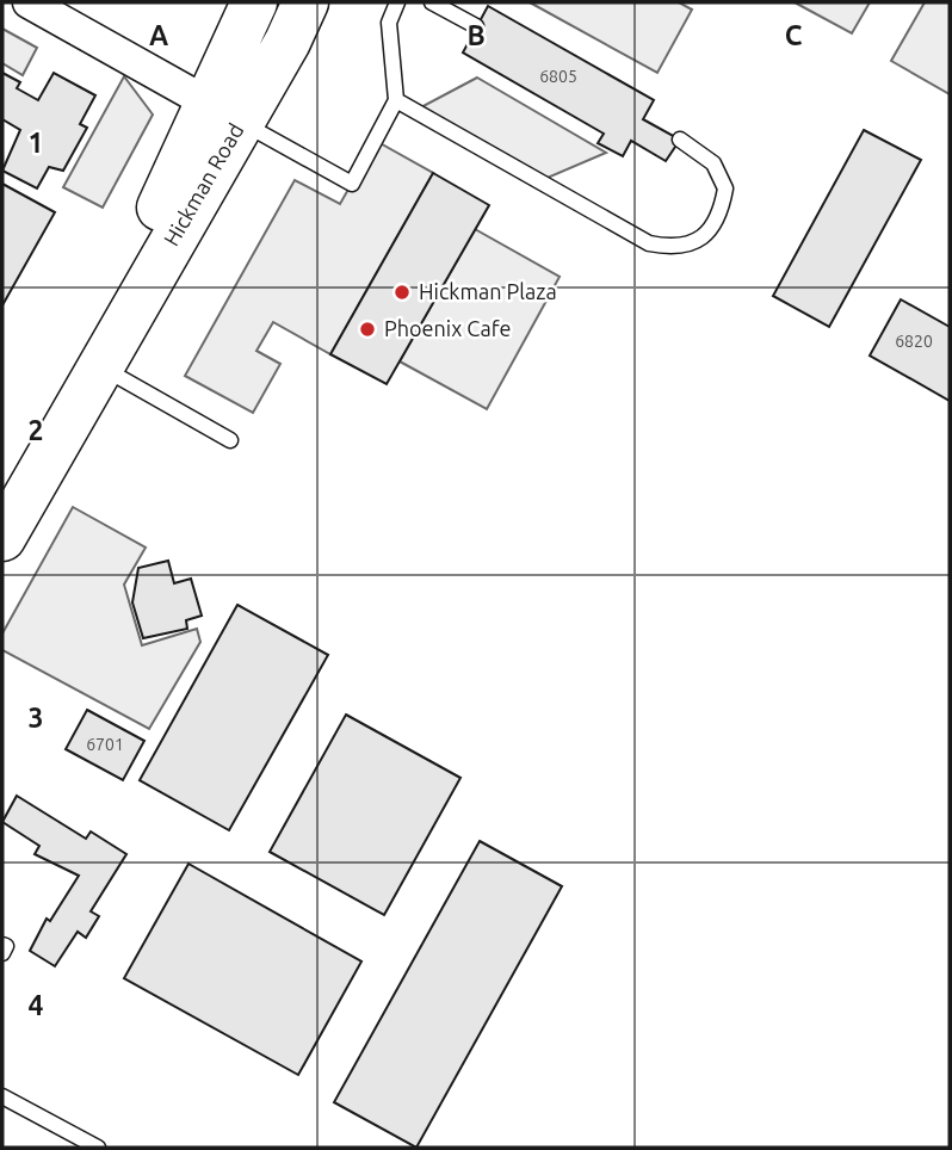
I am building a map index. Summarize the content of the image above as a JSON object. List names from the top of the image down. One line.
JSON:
{"streets":{"main road":["Hickman Road"]},"places":["Hickman Plaza","Phoenix Cafe"],"house_numbers":["6805","6820","6701"],"grid":{"columns":["A","B","C"],"rows":["1","2","3","4"]}}
